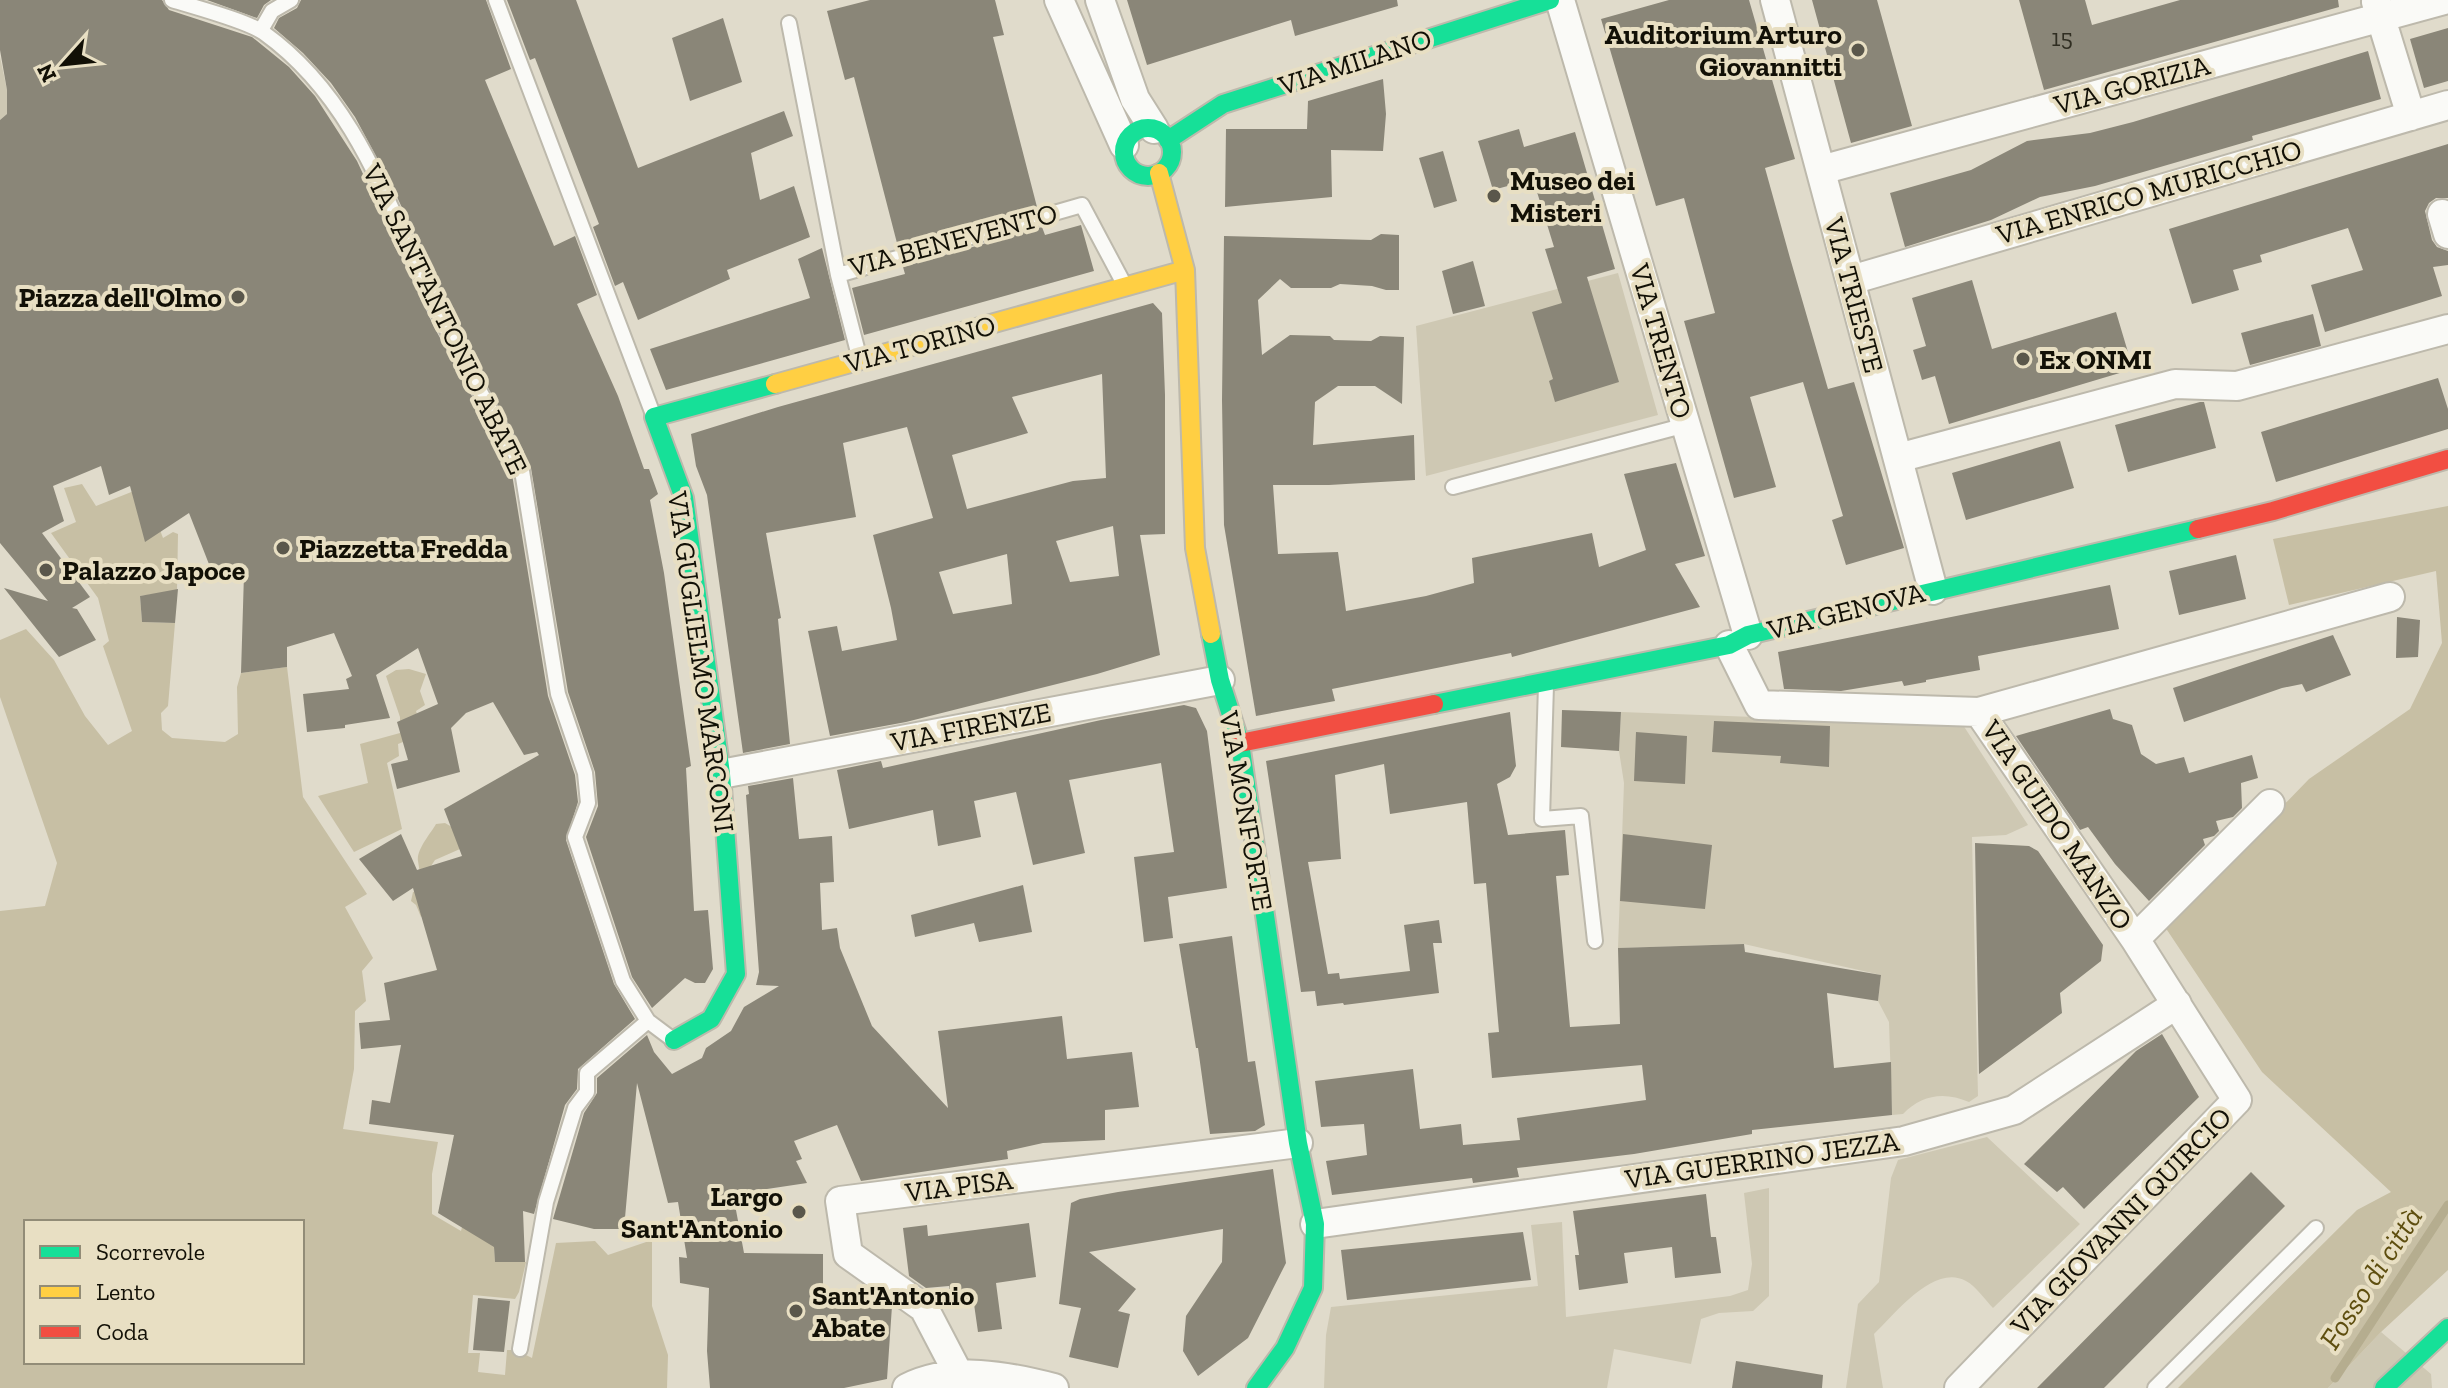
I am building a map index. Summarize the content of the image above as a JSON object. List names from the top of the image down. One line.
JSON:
{"streets":{"street":["VIA MILANO","VIA GORIZIA","VIA ENRICO MURICCHIO","VIA TRIESTE","VIA TRENTO","VIA TORINO","VIA GENOVA","VIA GUGLIELMO MARCONI","VIA FIRENZE","VIA MONFORTE","VIA GUIDO MANZO","VIA GUERRINO JEZZA","VIA PISA","VIA GIOVANNI QUIRCIO"],"lane":["VIA BENEVENTO","VIA SANT'ANTONIO ABATE"]},"crossings":[["VIA MILANO","VIA MONFORTE"],["VIA GORIZIA","VIA TRIESTE"],["VIA ENRICO MURICCHIO","VIA TRIESTE"],["VIA BENEVENTO","VIA TORINO"],["VIA TRIESTE","VIA GENOVA"],["VIA SANT'ANTONIO ABATE","VIA GUGLIELMO MARCONI"],["VIA TRENTO","VIA GENOVA"],["VIA TRENTO","VIA GUIDO MANZO"],["VIA TORINO","VIA GUGLIELMO MARCONI"],["VIA TORINO","VIA MONFORTE"],["VIA GENOVA","VIA MONFORTE"],["VIA GENOVA","VIA GUIDO MANZO"],["VIA GUGLIELMO MARCONI","VIA FIRENZE"],["VIA FIRENZE","VIA MONFORTE"],["VIA MONFORTE","VIA GUERRINO JEZZA"],["VIA MONFORTE","VIA PISA"],["VIA GUERRINO JEZZA","VIA GIOVANNI QUIRCIO"]],"water":["Fosso di città"],"places":["Auditorium Arturo Giovannitti","Museo dei Misteri","Piazza dell'Olmo","Ex ONMI","Piazzetta Fredda","Palazzo Japoce","Largo Sant'Antonio","Sant'Antonio Abate"],"house_numbers":["15"],"legend":["Scorrevole","Lento","Coda"],"north":"bottom left"}
